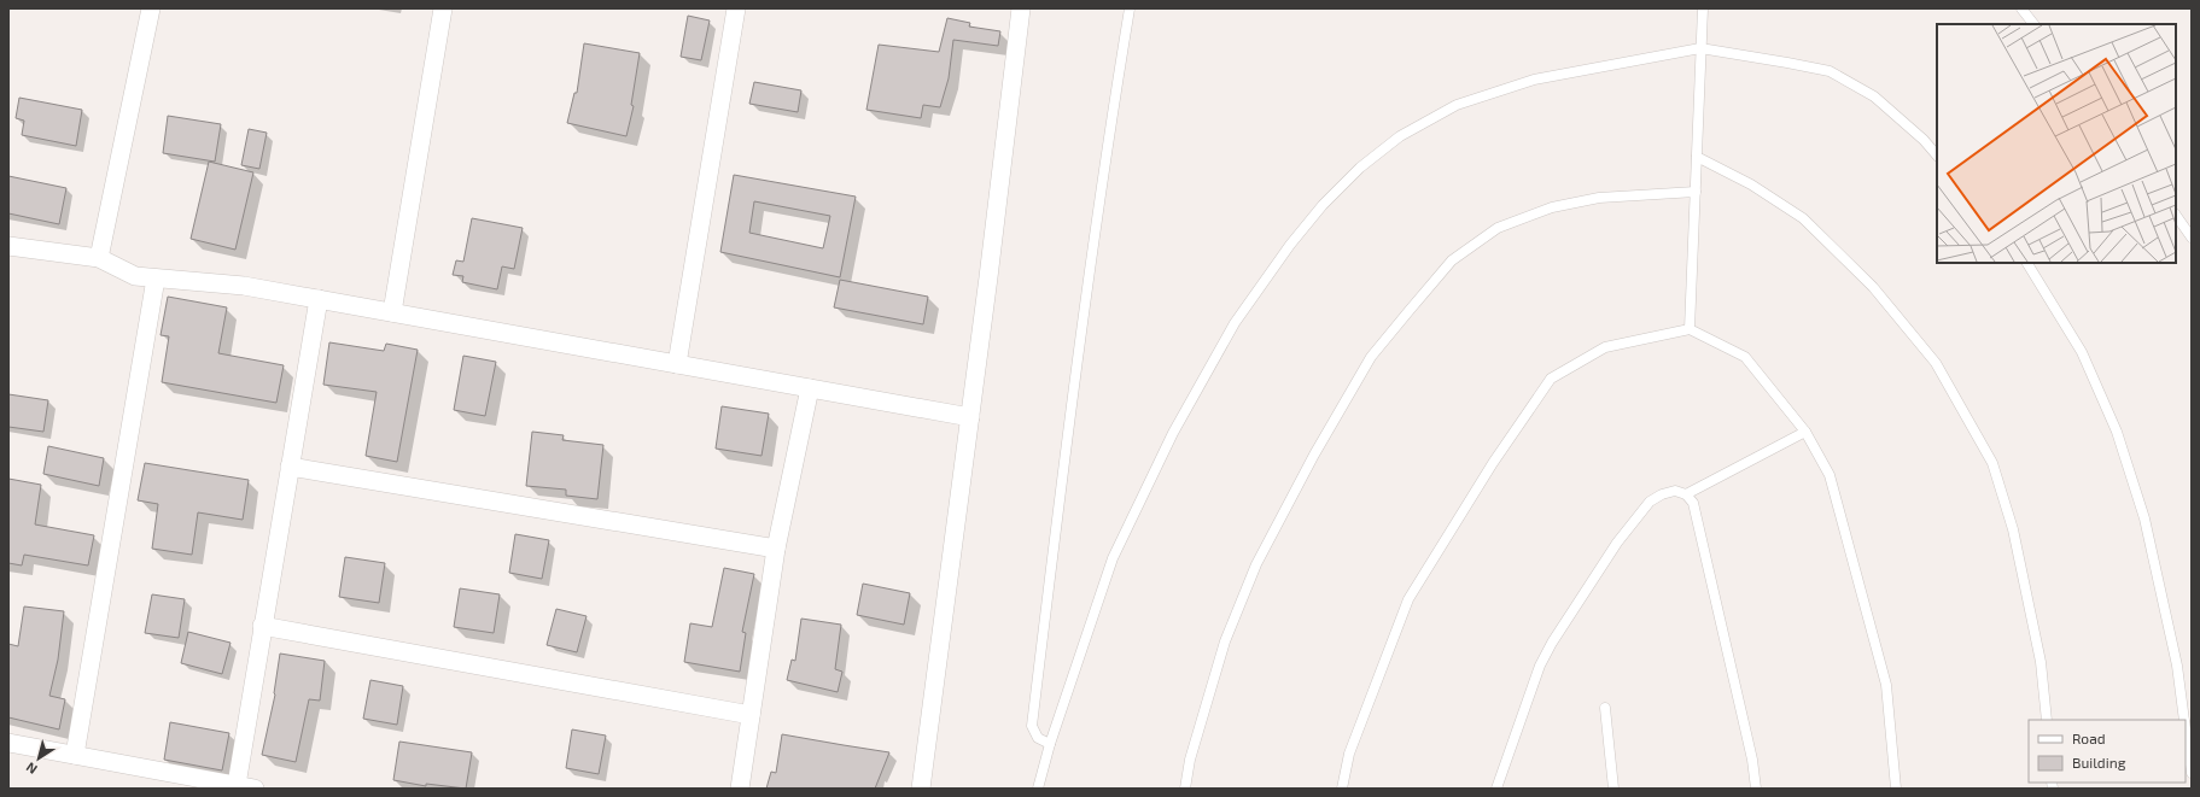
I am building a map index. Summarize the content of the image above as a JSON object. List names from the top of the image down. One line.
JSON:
{"legend":["Road","Building"],"north":"bottom left"}
